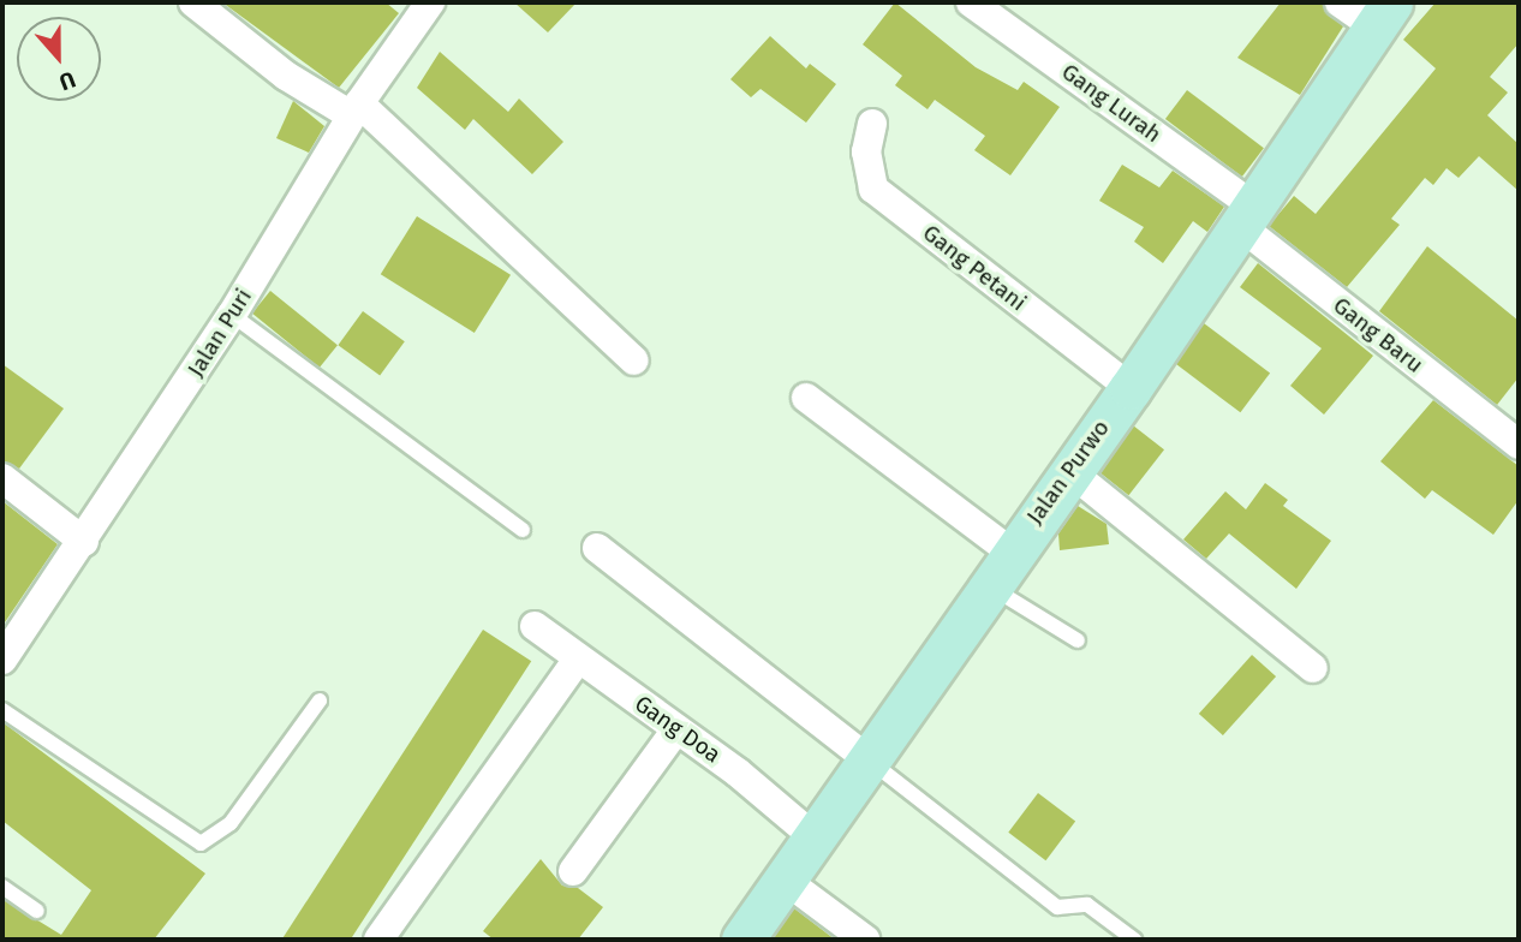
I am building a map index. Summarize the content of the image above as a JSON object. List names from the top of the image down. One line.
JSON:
{"streets":{"street":["Gang Lurah","Gang Petani","Jalan Puri","Gang Baru","Jalan Purwo","Gang Doa"]},"crossings":[["Gang Lurah","Gang Baru"],["Gang Lurah","Jalan Purwo"],["Gang Petani","Jalan Purwo"],["Gang Baru","Jalan Purwo"],["Jalan Purwo","Gang Doa"]],"north":"bottom"}
